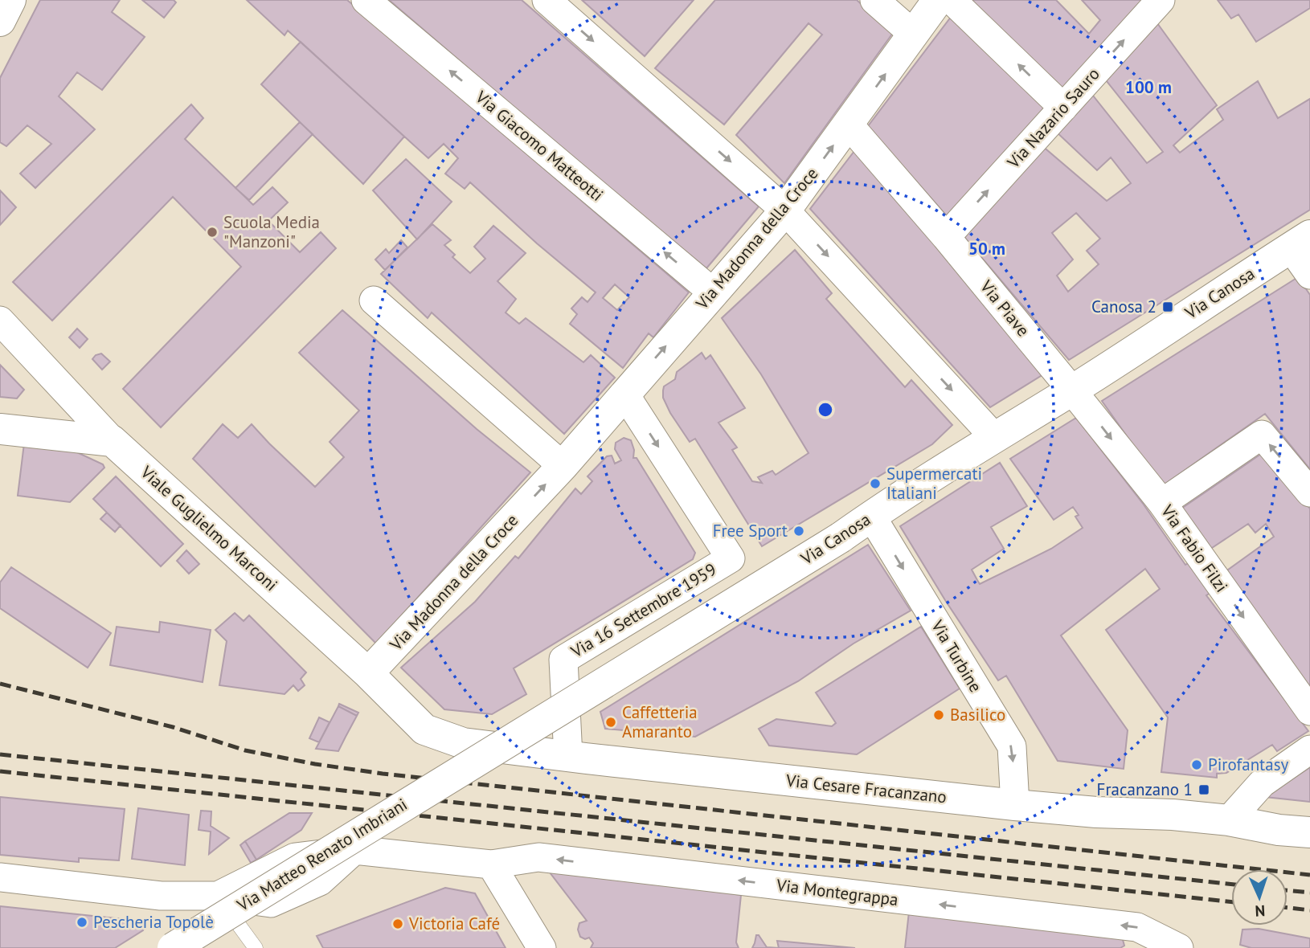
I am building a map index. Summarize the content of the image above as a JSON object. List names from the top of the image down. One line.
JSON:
{"streets":{"street":["Via Nazario Sauro","Via Giacomo Matteotti","Via Madonna della Croce","Via Canosa","Via Piave","Viale Guglielmo Marconi","Via Fabio Filzi","Via 16 Settembre 1959","Via Turbine","Via Cesare Fracanzano","Via Matteo Renato Imbriani","Via Montegrappa"]},"crossings":[["Via Nazario Sauro","Via Piave"],["Via Giacomo Matteotti","Via Madonna della Croce"],["Via Madonna della Croce","Via Piave"],["Via Madonna della Croce","Viale Guglielmo Marconi"],["Via Madonna della Croce","Via 16 Settembre 1959"],["Via Canosa","Via Piave"],["Via Canosa","Via Fabio Filzi"],["Via Canosa","Via Turbine"],["Via Canosa","Via Matteo Renato Imbriani"],["Via Piave","Via Fabio Filzi"],["Viale Guglielmo Marconi","Via Cesare Fracanzano"],["Via 16 Settembre 1959","Via Cesare Fracanzano"],["Via Turbine","Via Cesare Fracanzano"],["Via Matteo Renato Imbriani","Via Montegrappa"]],"one_way":["Via Nazario Sauro","Via Madonna della Croce","Via Fabio Filzi","Via Turbine","Via Montegrappa"],"places":{"other":["Scuola Media \"Manzoni\"","Supermercati Italiani","Free Sport","Basilico","Caffetteria Amaranto","Pirofantasy","Pescheria Topolè","Victoria Café"],"transit":["Canosa 2","Fracanzano 1"]},"north":"bottom","rings":["100 m","50 m"]}
